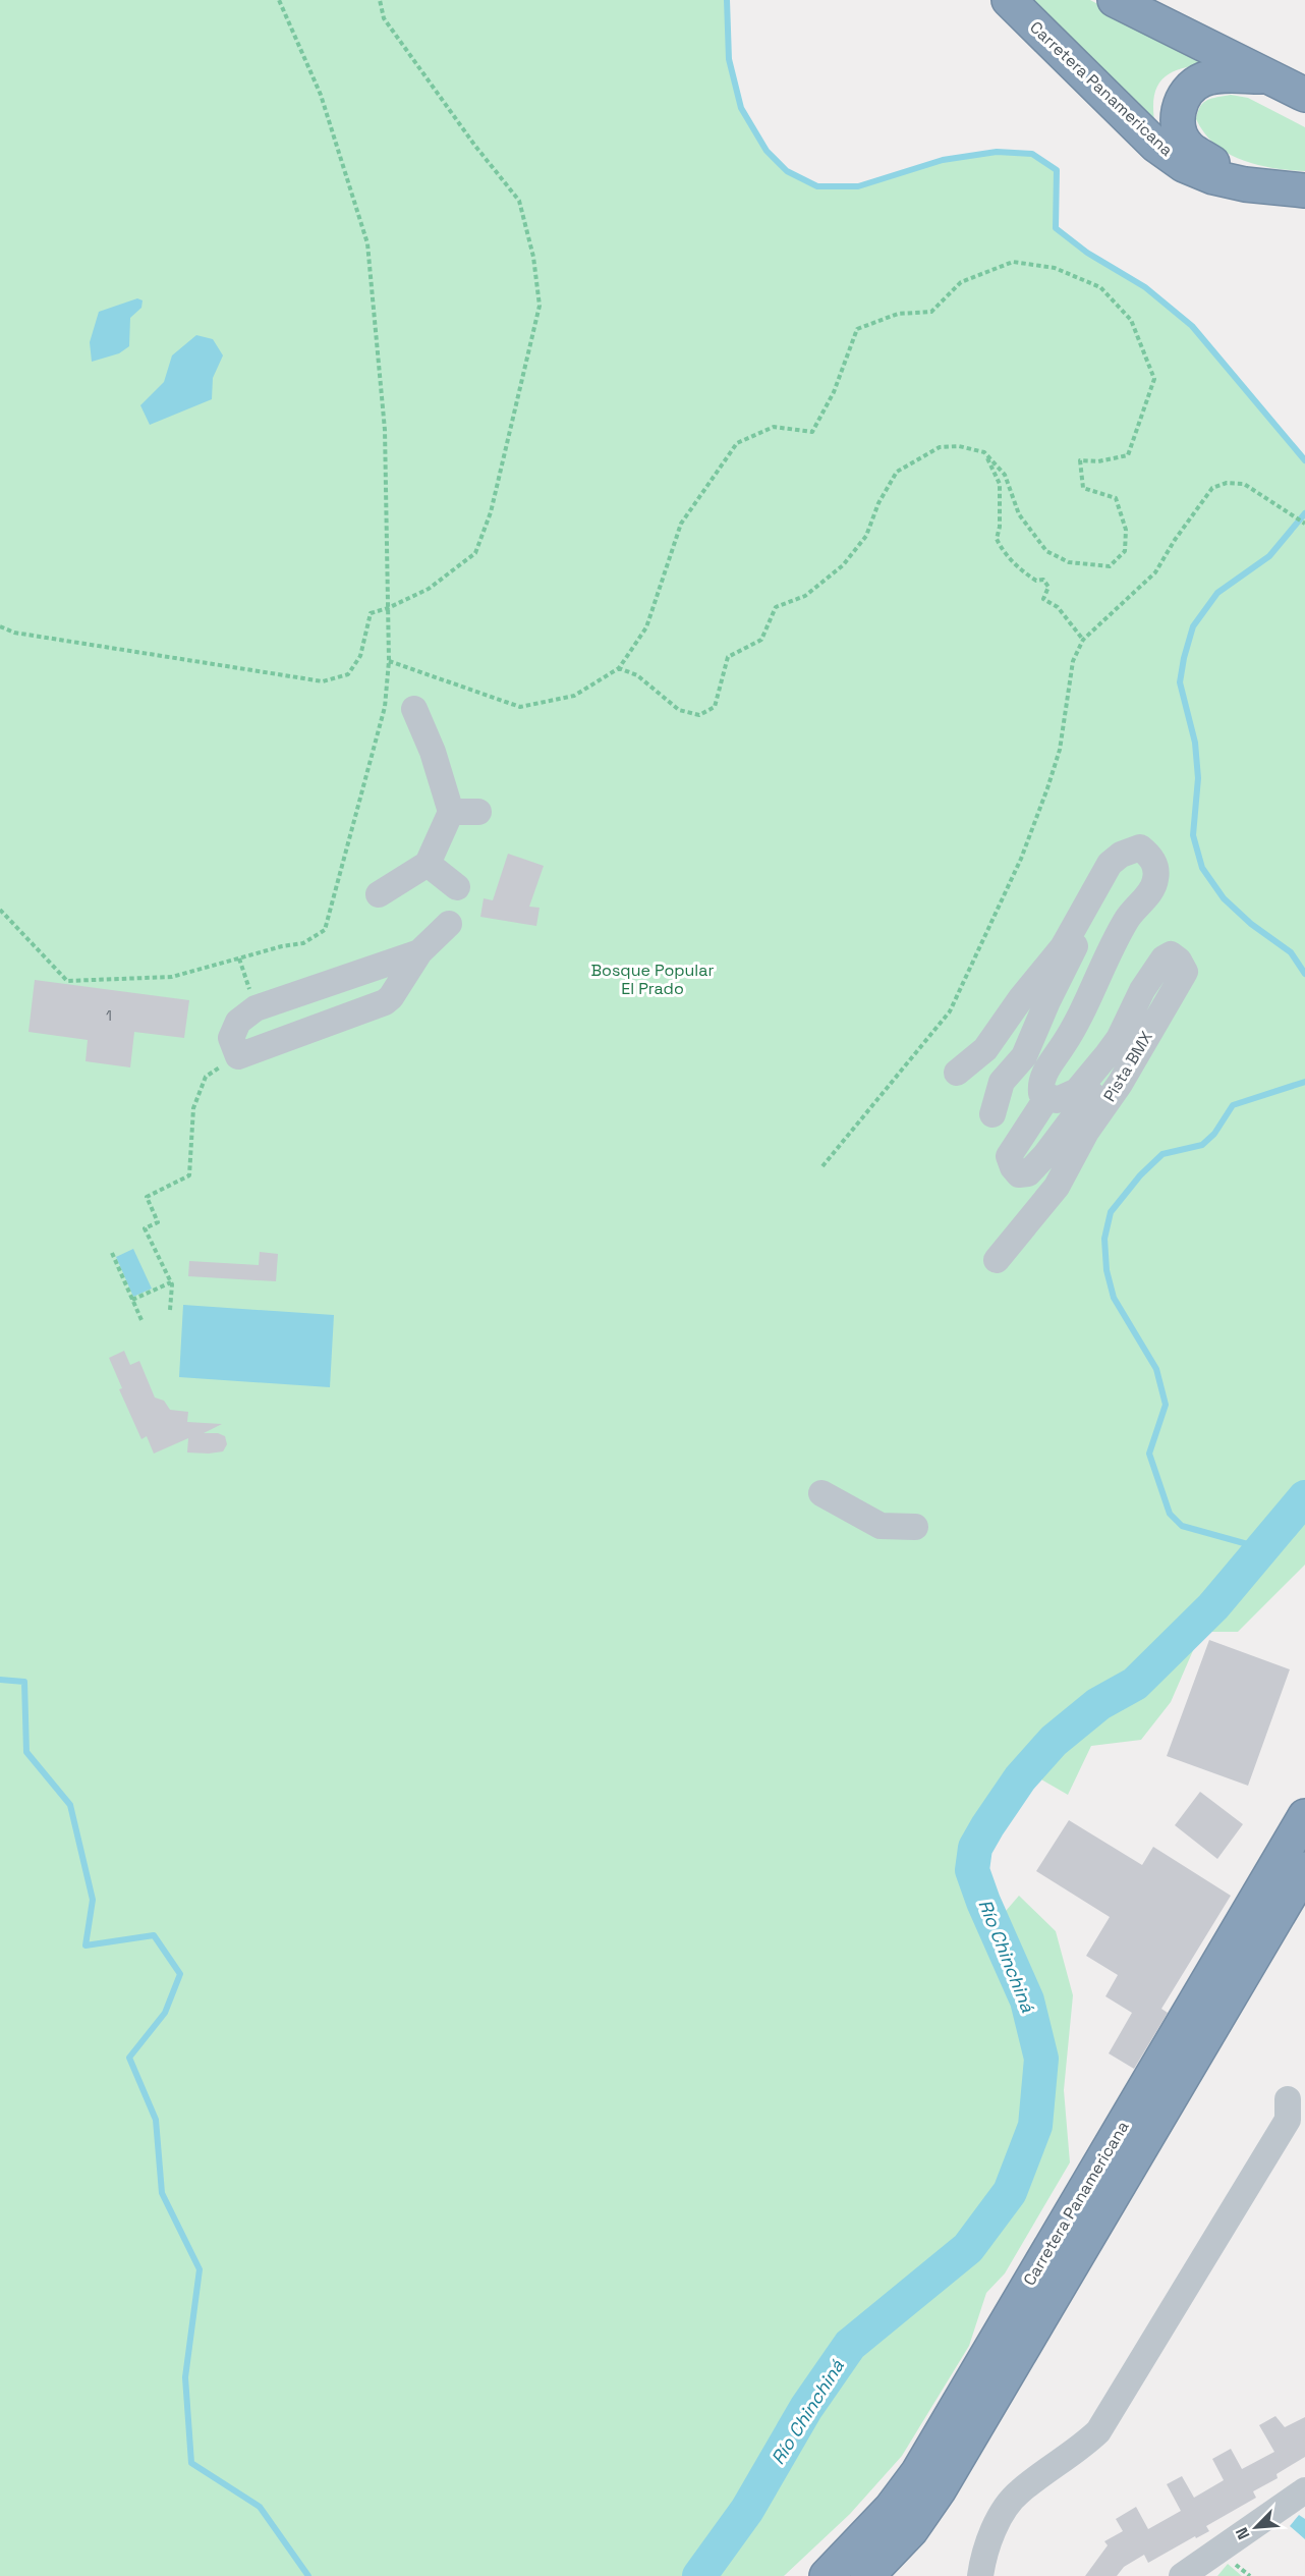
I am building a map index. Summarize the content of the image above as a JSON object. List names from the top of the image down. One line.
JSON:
{"streets":{"highway":["Carretera Panamericana"],"street":["Pista BMX"]},"water":["Río Chinchiná"],"parks":["Bosque Popular El Prado"],"house_numbers":["1"],"north":"bottom left"}
